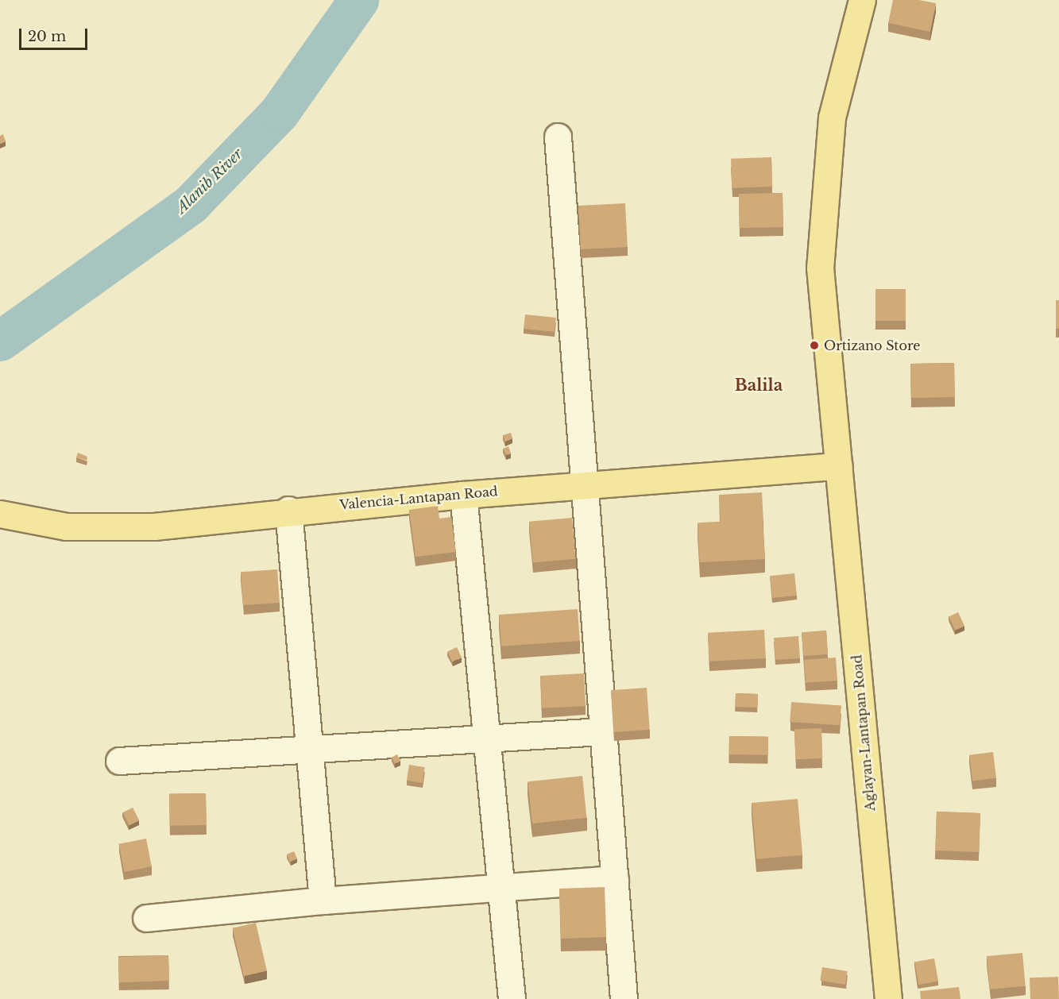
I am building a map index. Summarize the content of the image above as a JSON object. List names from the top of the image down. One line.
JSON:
{"streets":{"main road":["Valencia-Lantapan Road","Aglayan-Lantapan Road"]},"crossings":[["Valencia-Lantapan Road","Aglayan-Lantapan Road"]],"districts":["Balila"],"water":["Alanib River"],"places":["Ortizano Store"],"scale_bar":"20 m"}
